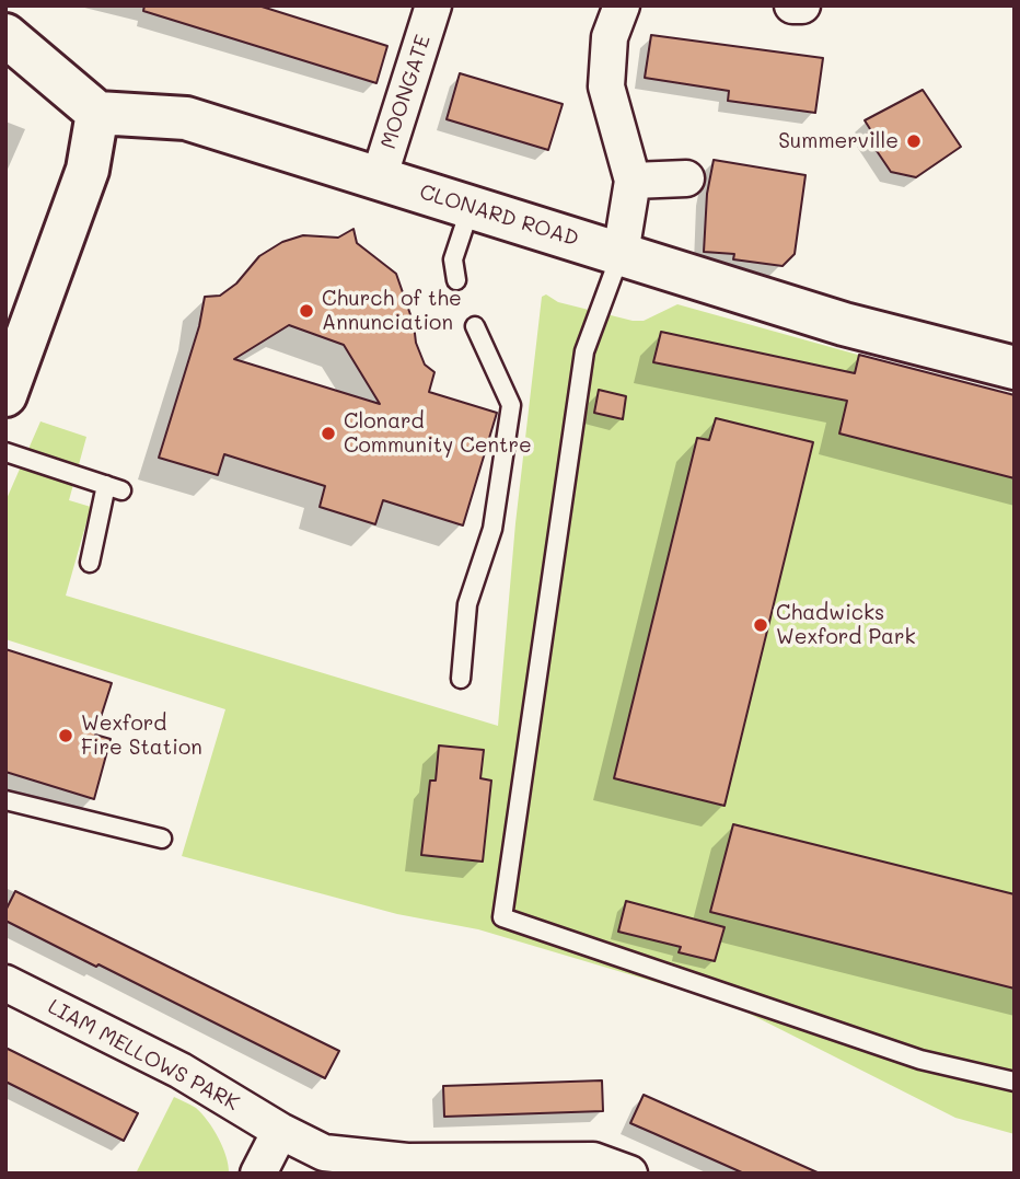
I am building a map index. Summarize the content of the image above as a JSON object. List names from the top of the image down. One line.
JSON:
{"streets":{"street":["MOONGATE","CLONARD ROAD","LIAM MELLOWS PARK"]},"crossings":[["MOONGATE","CLONARD ROAD"]],"places":["Summerville","Church of the Annunciation","Clonard Community Centre","Chadwicks Wexford Park","Wexford Fire Station"]}
